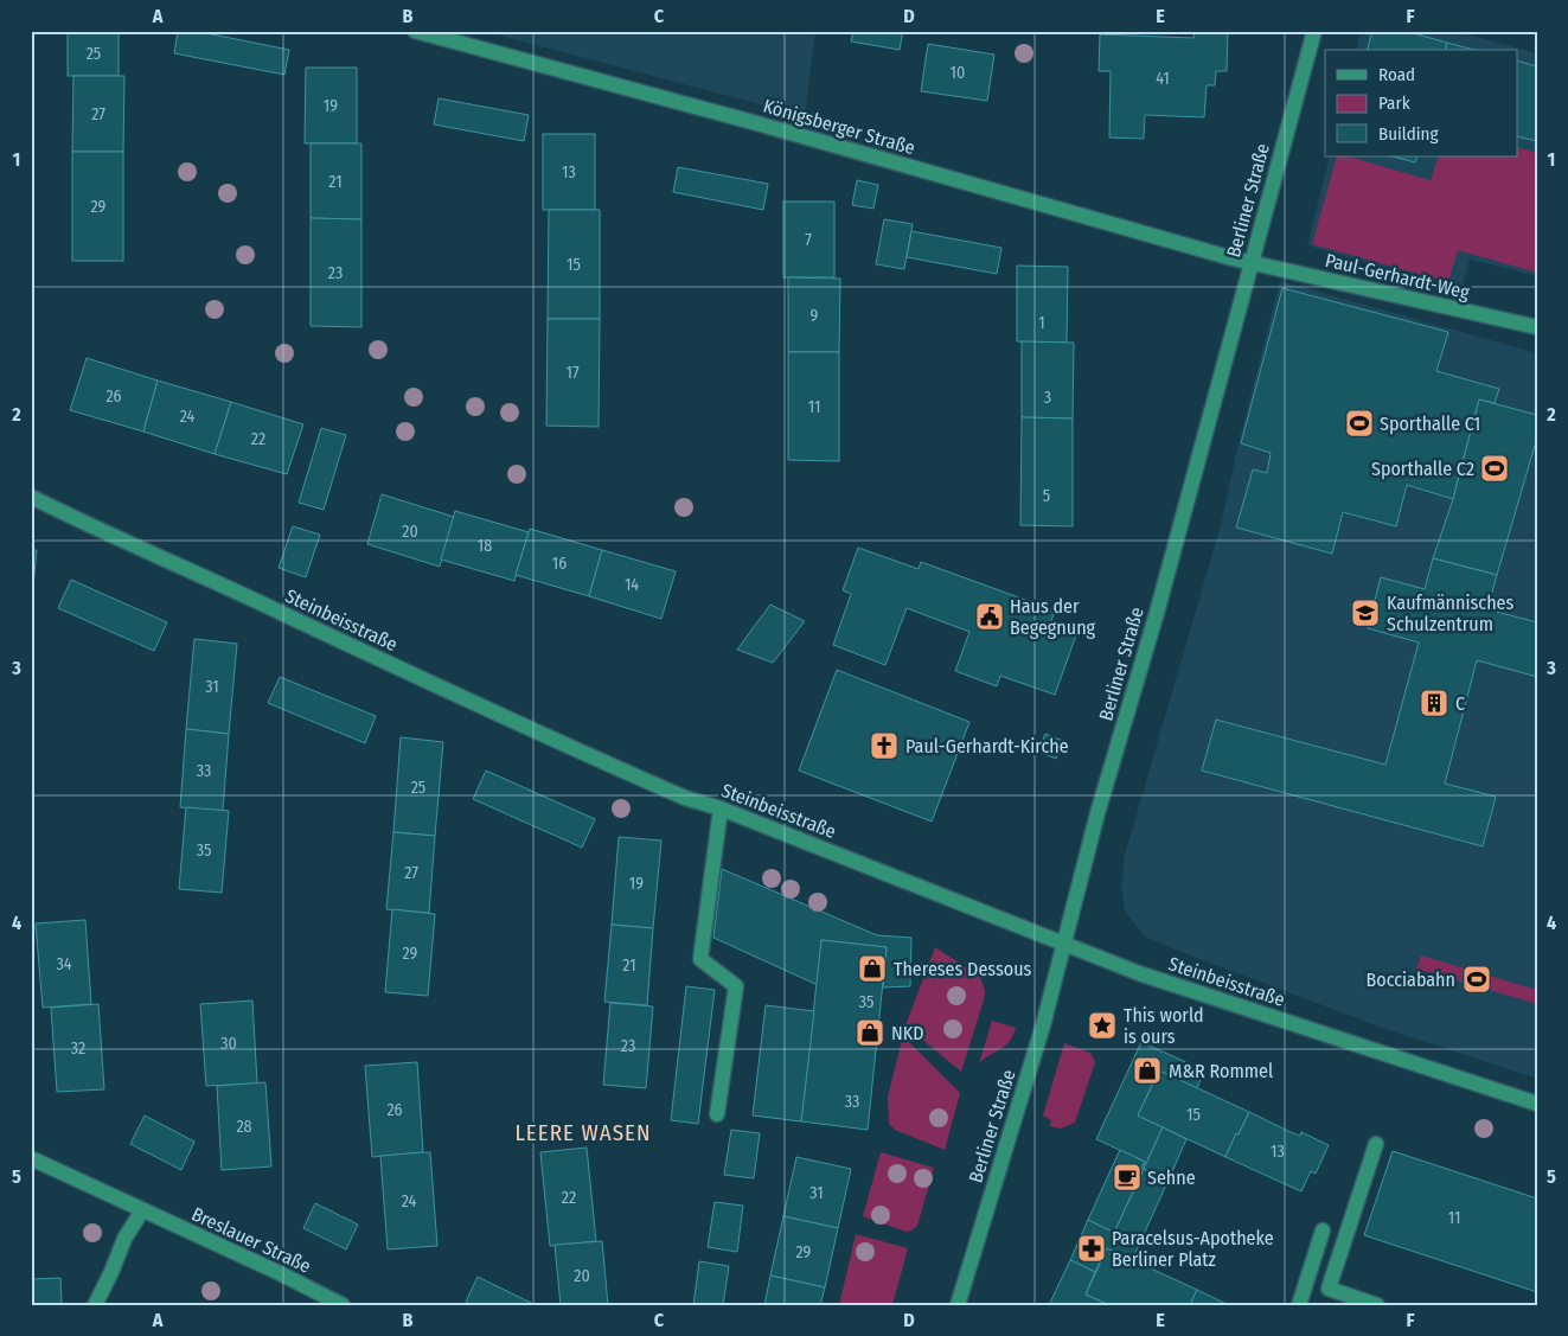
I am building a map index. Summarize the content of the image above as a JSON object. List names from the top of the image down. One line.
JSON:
{"streets":{"street":["Königsberger Straße","Berliner Straße","Paul-Gerhardt-Weg","Steinbeisstraße","Breslauer Straße"]},"crossings":[["Königsberger Straße","Berliner Straße"],["Königsberger Straße","Paul-Gerhardt-Weg"],["Berliner Straße","Paul-Gerhardt-Weg"],["Berliner Straße","Steinbeisstraße"]],"districts":["LEERE WASEN"],"places":{"sports":["Sporthalle C1","Sporthalle C2","Bocciabahn"],"school or university":["Kaufmännisches Schulzentrum"],"public building":["Haus der Begegnung"],"building":["C"],"church":["Paul-Gerhardt-Kirche"],"shop":["Thereses Dessous","NKD","M&R Rommel"],"place":["This world is ours"],"cafe":["Sehne"],"pharmacy":["Paracelsus-Apotheke Berliner Platz"]},"house_numbers":["25","10","41","19","27","13","21","29","7","15","23","9","1","17","26","3","11","24","22","5","20","18","16","14","31","33","25","35","27","19","29","34","21","35","30","23","32","33","26","15","28","13","31","22","24","11","29","20"],"legend":["Road","Park","Building"],"grid":{"columns":["A","B","C","D","E","F"],"rows":["1","2","3","4","5"]}}
